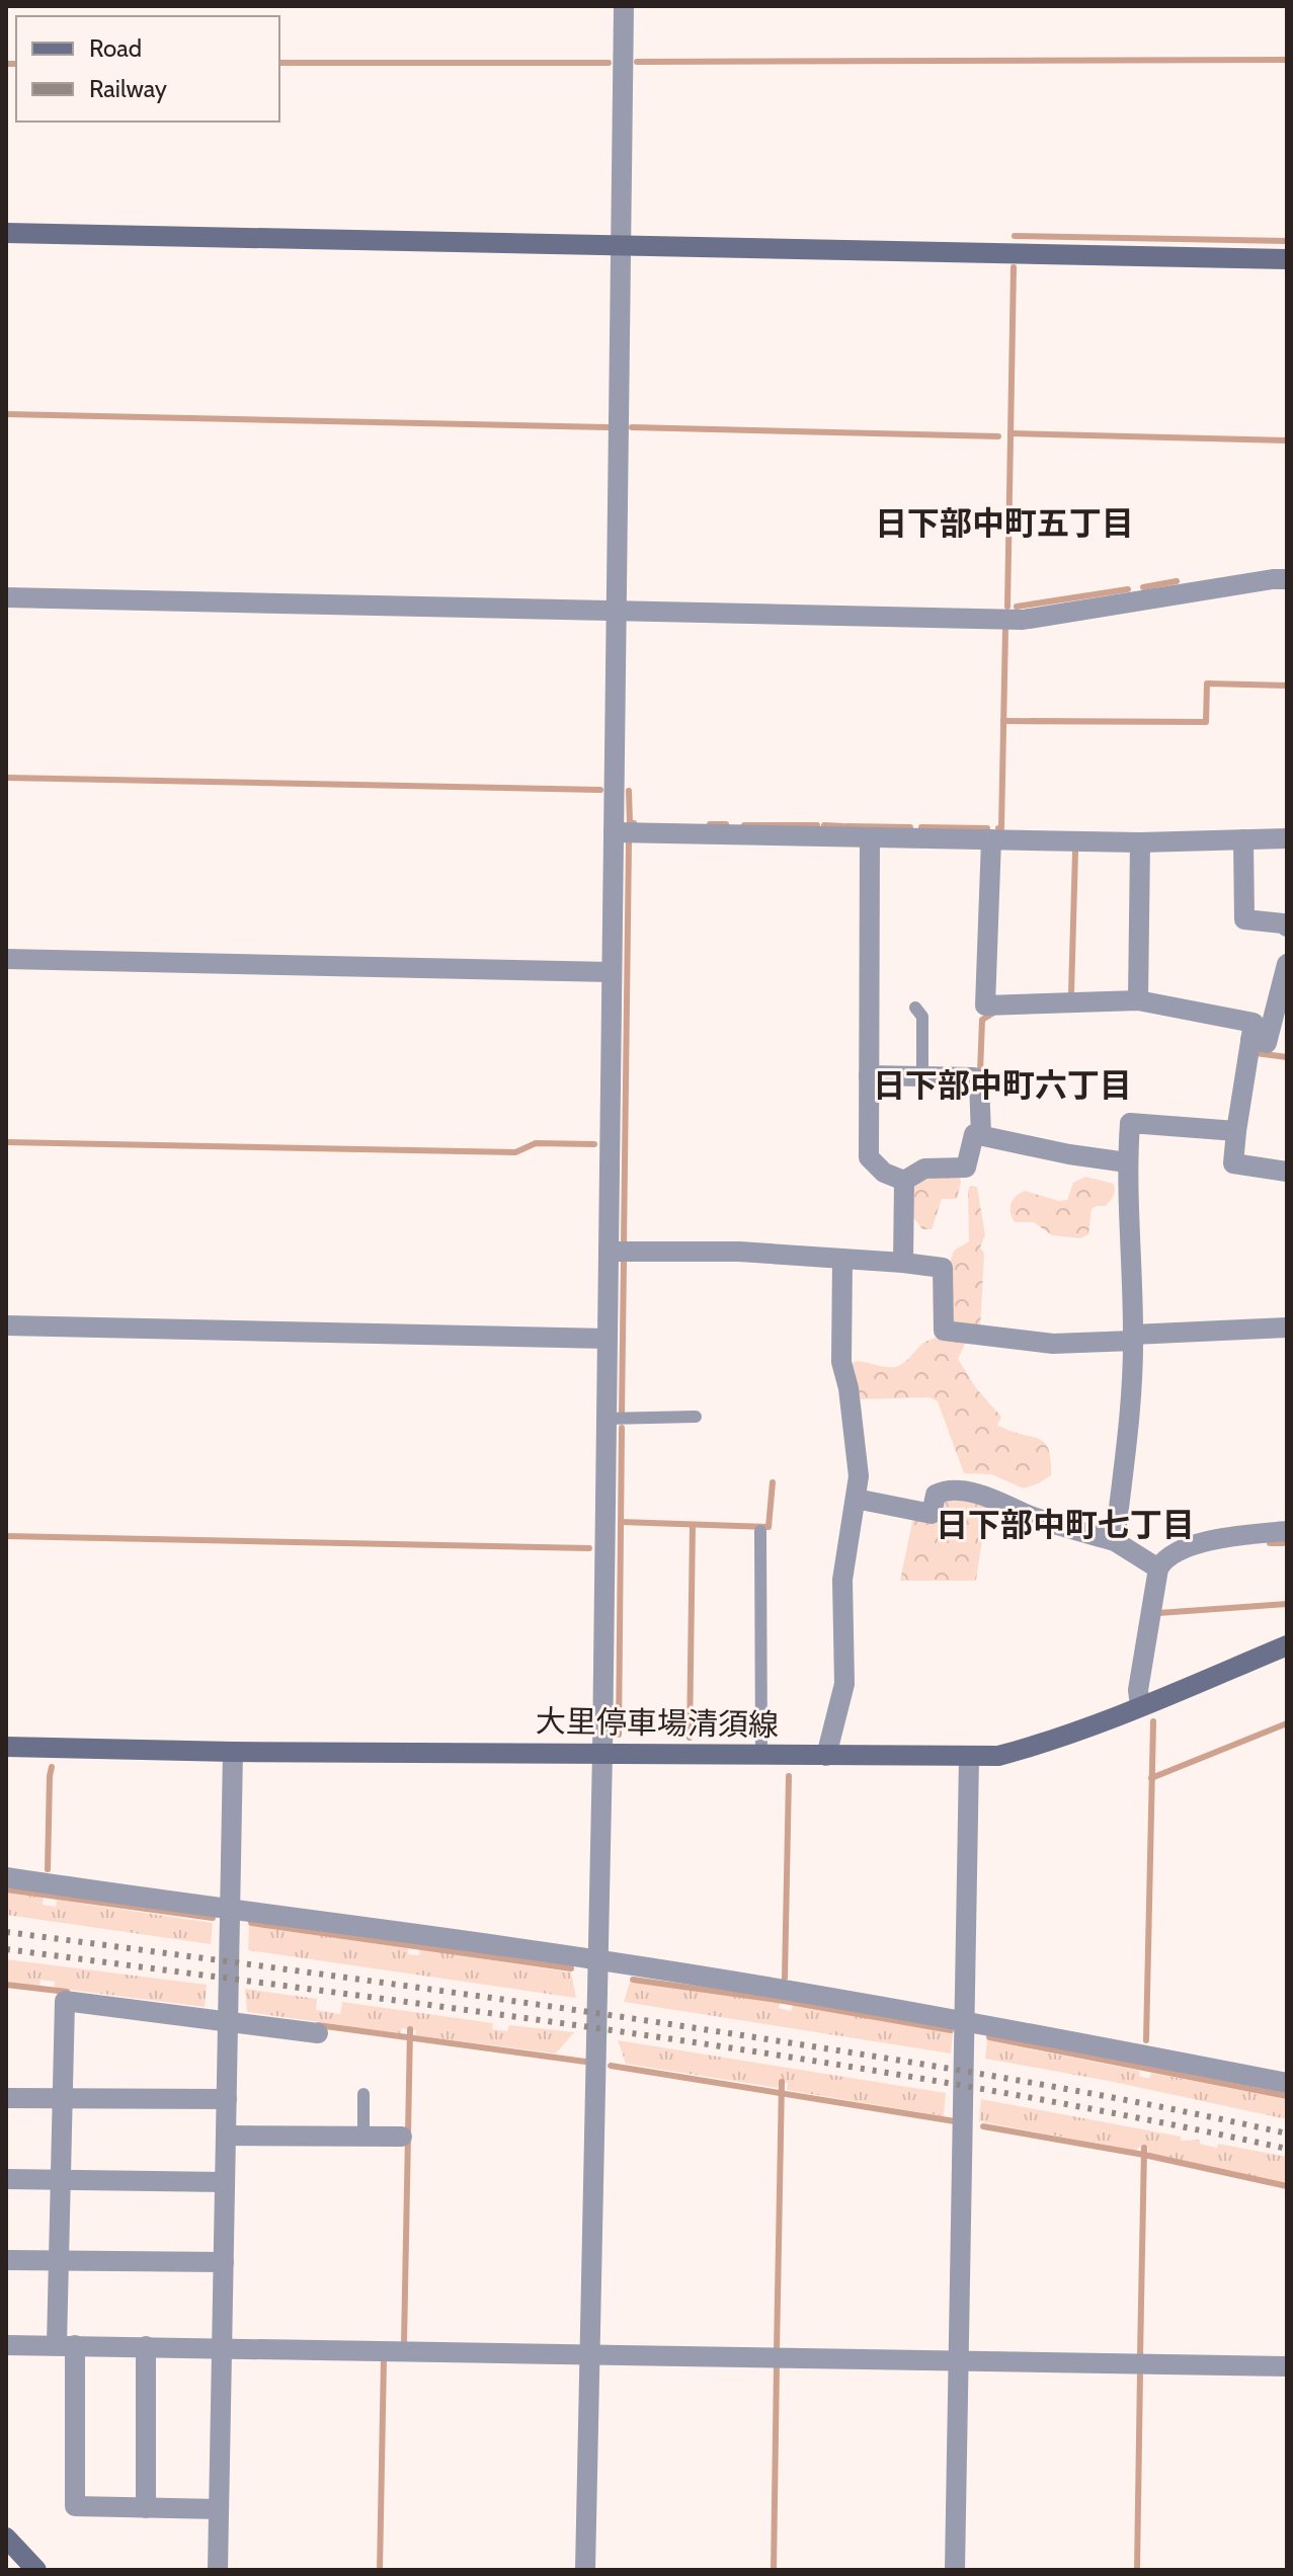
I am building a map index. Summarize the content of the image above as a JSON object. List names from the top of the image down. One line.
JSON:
{"streets":{"street":["大里停車場清須線"]},"districts":["日下部中町五丁目","日下部中町六丁目","日下部中町七丁目"],"legend":["Road","Railway"]}
